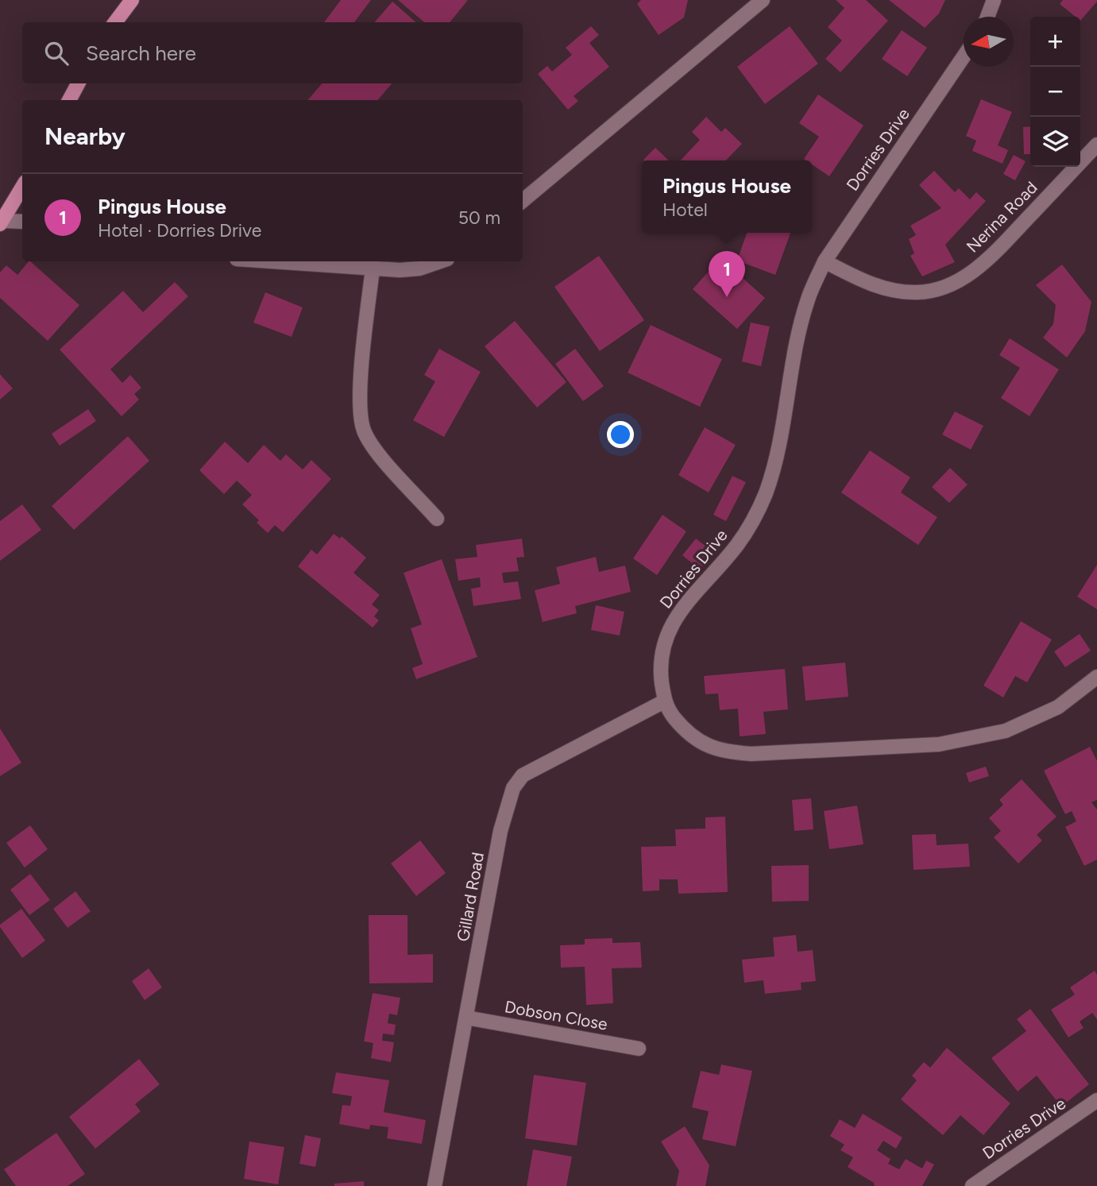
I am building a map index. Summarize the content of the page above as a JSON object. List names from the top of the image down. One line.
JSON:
{"streets":{"street":["Dorries Drive","Nerina Road","Gillard Road","Dobson Close"]},"crossings":[["Dorries Drive","Nerina Road"],["Dorries Drive","Gillard Road"],["Gillard Road","Dobson Close"]],"north":"left","page":{"map_buttons":["+","−"],"search":"Search here","heading":"Nearby","popup":["Pingus House","Hotel"],"list":[{"mark":"1","name":"Pingus House","note":"Hotel · Dorries Drive","value":"50 m"}],"pins":"1"}}
